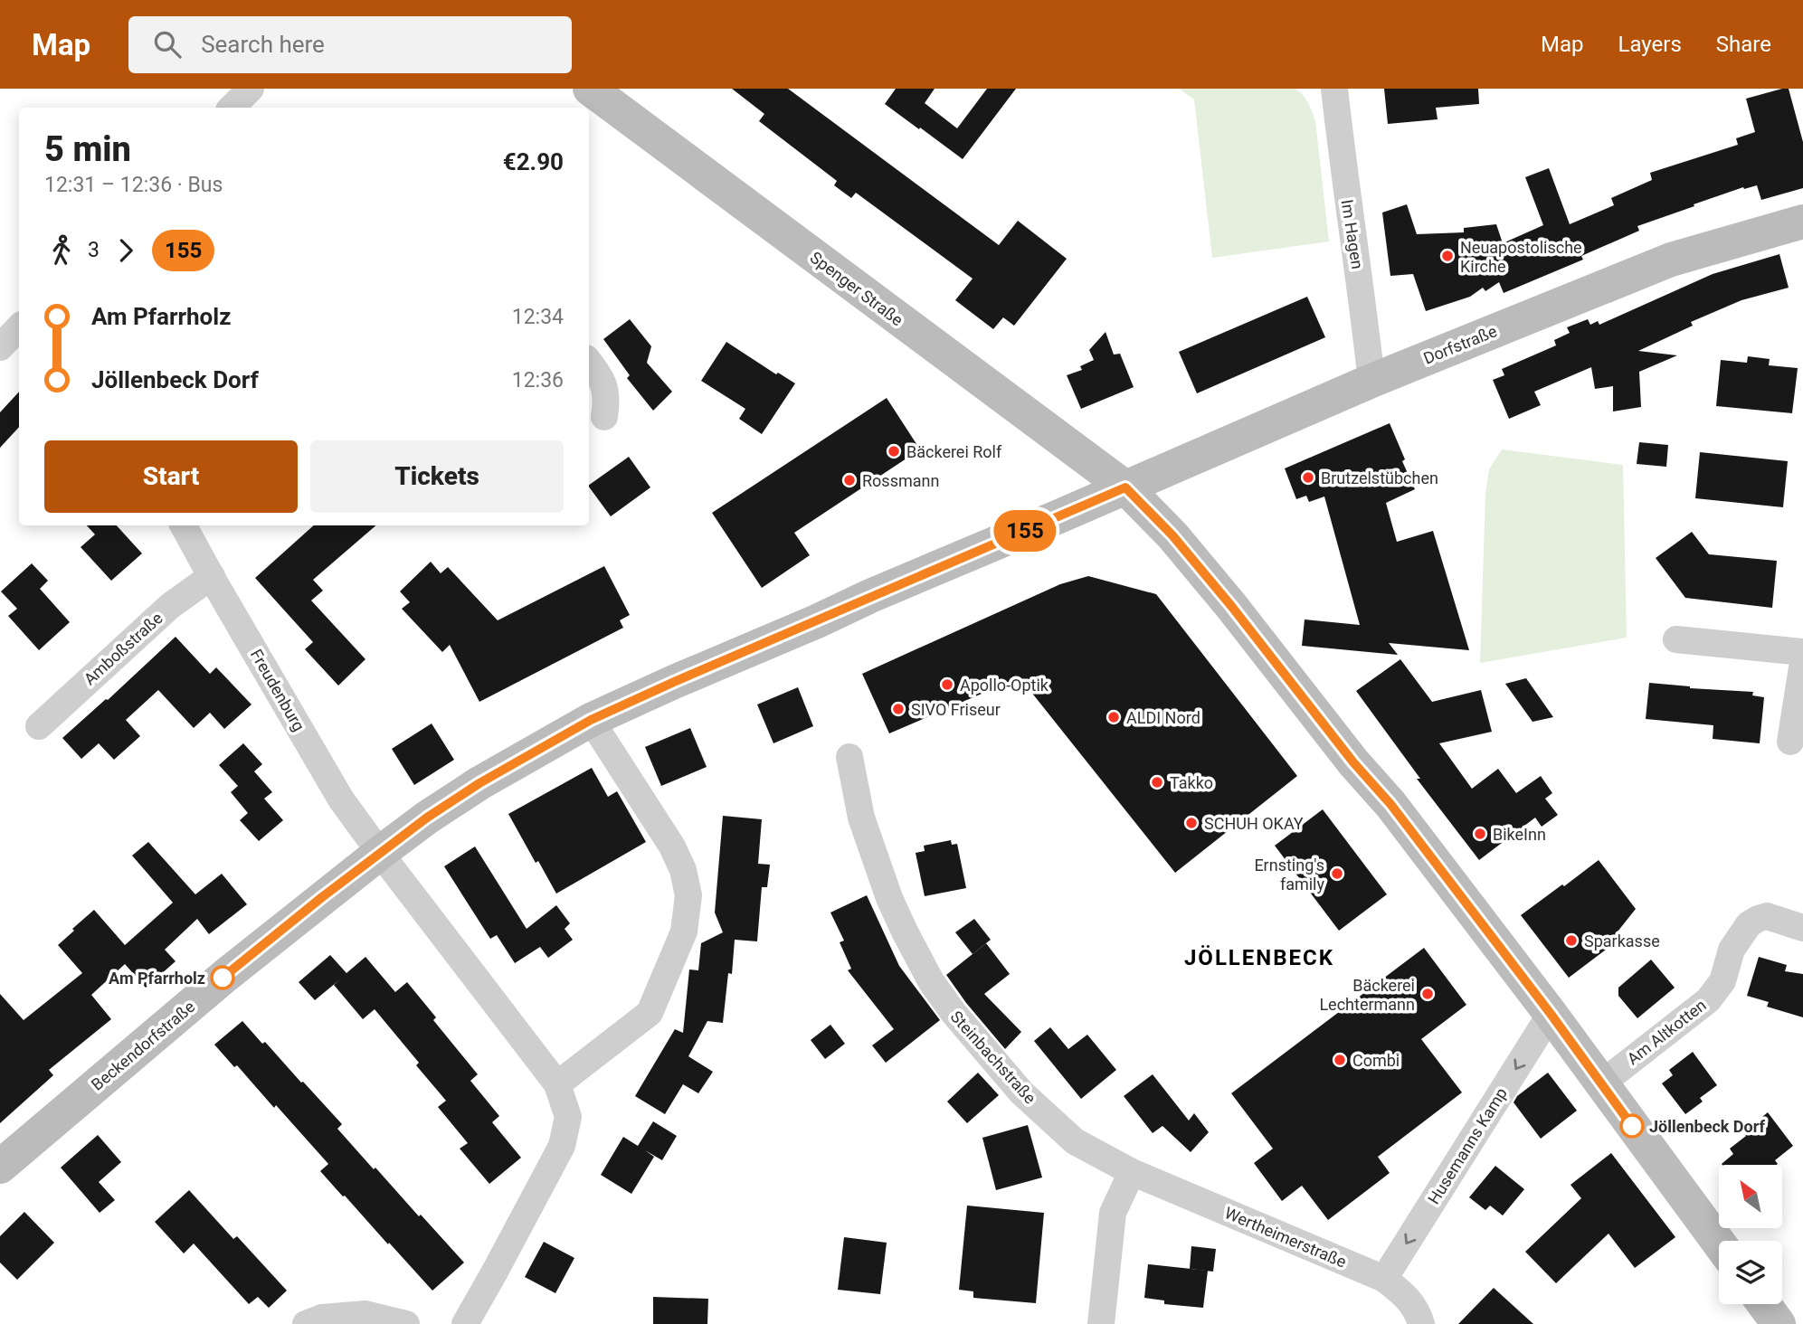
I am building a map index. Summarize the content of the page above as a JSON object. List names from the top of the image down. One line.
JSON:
{"streets":{"main road":["Spenger Straße","Dorfstraße","Beckendorfstraße"],"street":["Im Hagen","Amboßstraße","Freudenburg","Am Altkotten","Steinbachstraße","Husemanns Kamp","Wertheimerstraße"]},"crossings":[["Im Hagen","Dorfstraße"],["Spenger Straße","Dorfstraße"],["Spenger Straße","Am Altkotten"],["Spenger Straße","Beckendorfstraße"],["Spenger Straße","Husemanns Kamp"],["Dorfstraße","Beckendorfstraße"],["Amboßstraße","Freudenburg"],["Freudenburg","Beckendorfstraße"],["Steinbachstraße","Wertheimerstraße"],["Husemanns Kamp","Wertheimerstraße"]],"one_way":["Husemanns Kamp"],"districts":["JÖLLENBECK"],"places":["Neuapostolische Kirche","Bäckerei Rolf","Brutzelstübchen","Rossmann","Apollo-Optik","SIVO Friseur","ALDI Nord","Takko","SCHUH OKAY","BikeInn","Ernsting's family","Sparkasse","Am Pfarrholz","Bäckerei Lechtermann","Combi","Jöllenbeck Dorf"],"lines":["bus line 155"],"north":"top left","page":{"header":"Map","search":"Search here","nav":["Map","Layers","Share"],"on_map":"155","heading":["5 min","12:31 – 12:36 · Bus","€2.90"],"legs":["3","155"],"list":[{"name":"Am Pfarrholz","value":"12:34"},{"name":"Jöllenbeck Dorf","value":"12:36"}],"buttons":["Start","Tickets"]}}
